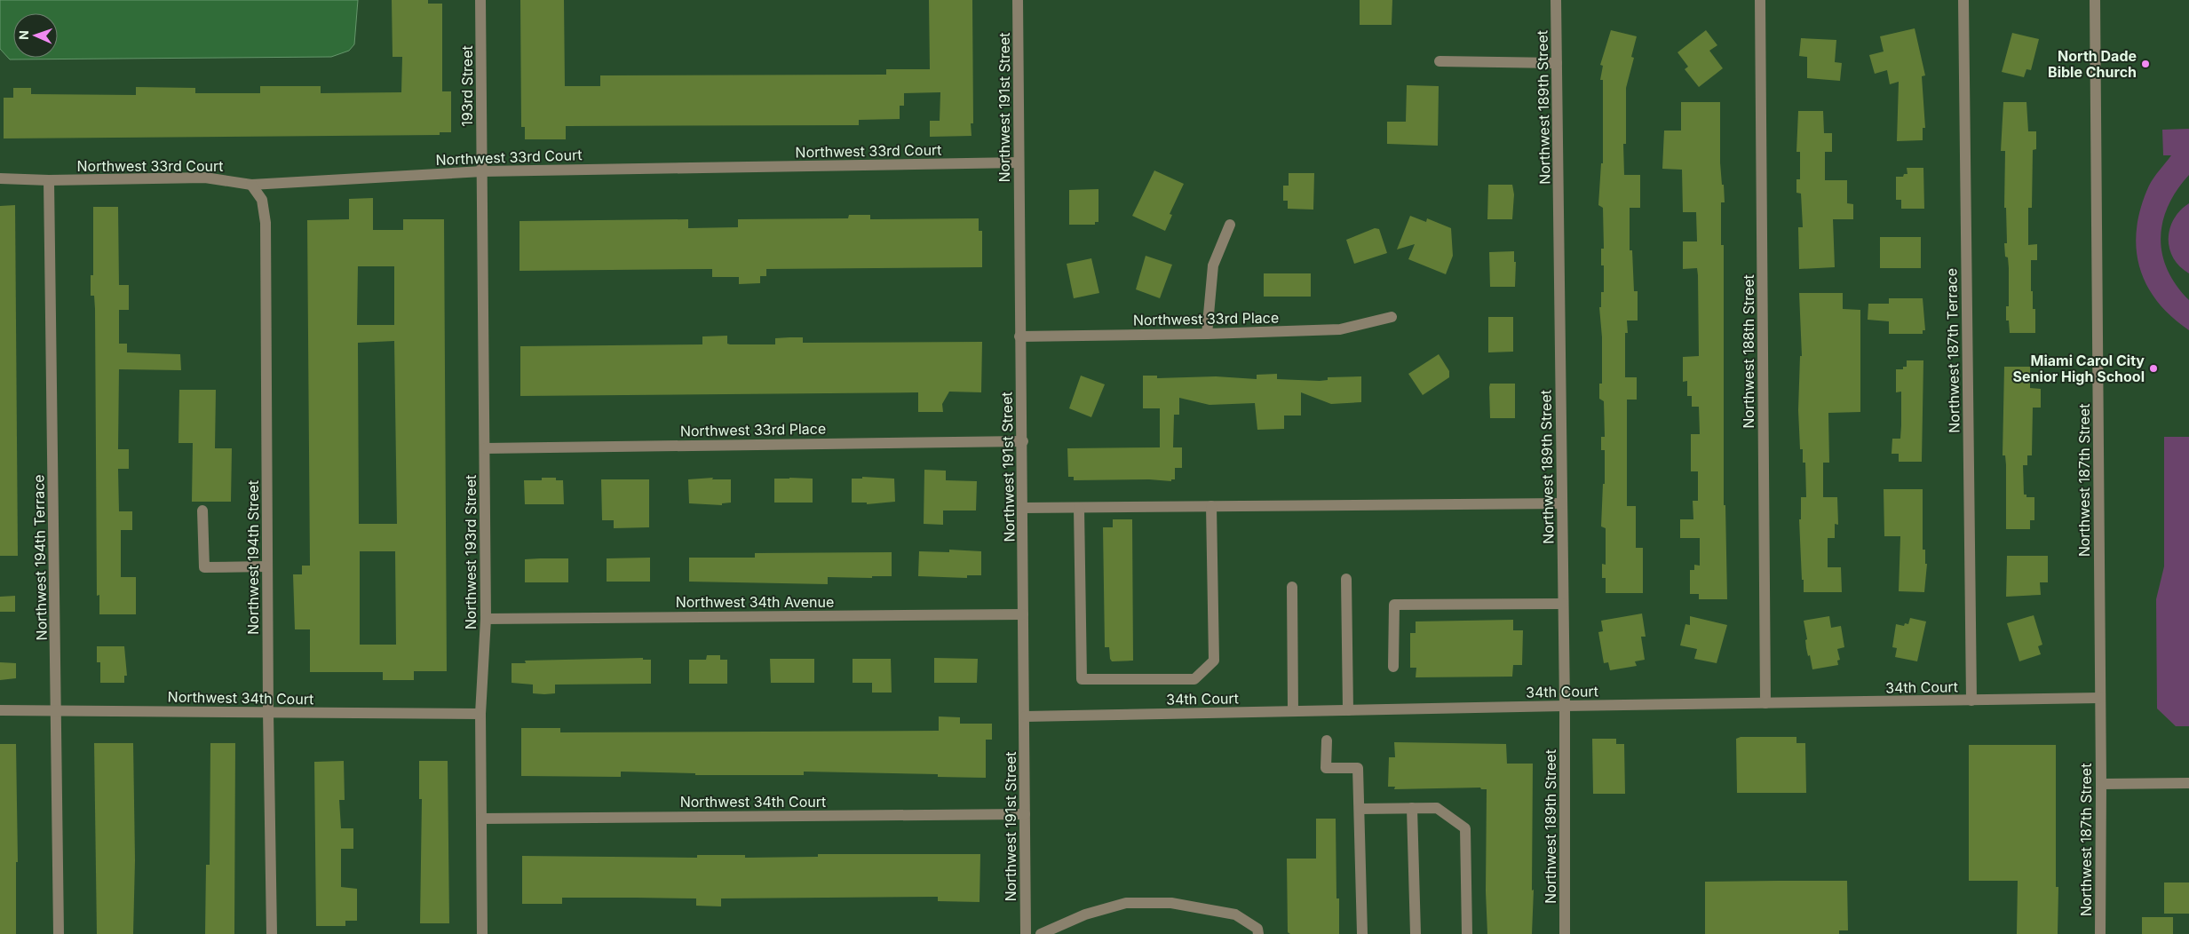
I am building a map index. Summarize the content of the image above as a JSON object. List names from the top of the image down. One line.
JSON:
{"streets":{"street":["193rd Street","Northwest 191st Street","Northwest 189th Street","Northwest 33rd Court","Northwest 33rd Place","Northwest 187th Terrace","Northwest 188th Street","Northwest 187th Street","Northwest 193rd Street","Northwest 194th Terrace","Northwest 194th Street","Northwest 34th Avenue","34th Court","Northwest 34th Court"]},"crossings":[["193rd Street","Northwest 33rd Court"],["193rd Street","Northwest 193rd Street"],["Northwest 191st Street","Northwest 33rd Court"],["Northwest 191st Street","Northwest 33rd Place"],["Northwest 191st Street","Northwest 34th Avenue"],["Northwest 191st Street","34th Court"],["Northwest 191st Street","Northwest 34th Court"],["Northwest 189th Street","34th Court"],["Northwest 33rd Court","Northwest 193rd Street"],["Northwest 33rd Court","Northwest 194th Terrace"],["Northwest 33rd Court","Northwest 194th Street"],["Northwest 33rd Place","Northwest 193rd Street"],["Northwest 187th Terrace","34th Court"],["Northwest 188th Street","34th Court"],["Northwest 187th Street","34th Court"],["Northwest 193rd Street","Northwest 34th Avenue"],["Northwest 193rd Street","Northwest 34th Court"],["Northwest 194th Terrace","Northwest 34th Court"],["Northwest 194th Street","Northwest 34th Court"]],"places":["North Dade Bible Church","Miami Carol City Senior High School"],"north":"left"}
